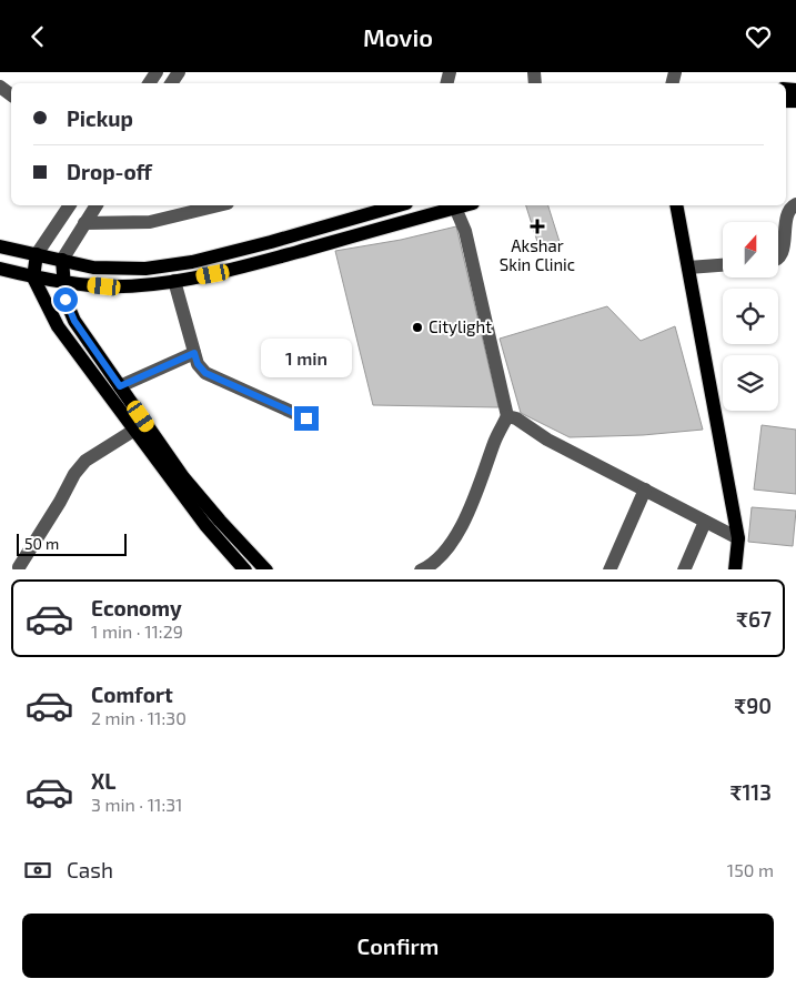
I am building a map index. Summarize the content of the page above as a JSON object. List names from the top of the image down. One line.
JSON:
{"places":{"health":["Akshar Skin Clinic"],"other":["Citylight"]},"scale_bar":"50 m","north":"top","page":{"header":"Movio","banner":["Pickup","Drop-off"],"bubble":"1 min","scale":"50 m","list":[{"name":"Economy","note":"1 min · 11:29","value":"₹67"},{"name":"Comfort","note":"2 min · 11:30","value":"₹90"},{"name":"XL","note":"3 min · 11:31","value":"₹113"}],"pay":["Cash","150 m"],"buttons":"Confirm"}}
